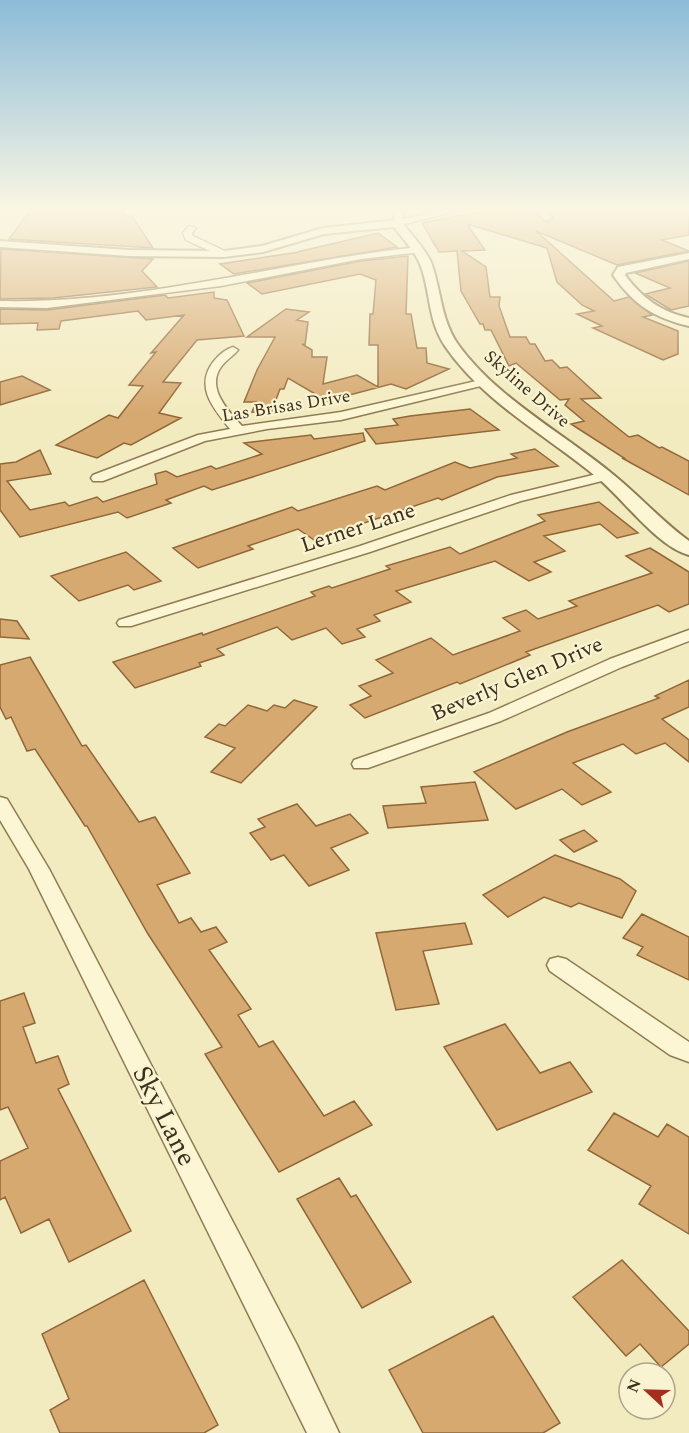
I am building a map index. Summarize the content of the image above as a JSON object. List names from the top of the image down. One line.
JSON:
{"streets":{"street":["Skyline Drive","Las Brisas Drive","Lerner Lane","Beverly Glen Drive","Sky Lane"]},"crossings":[["Skyline Drive","Las Brisas Drive"],["Skyline Drive","Lerner Lane"]],"north":"left"}
